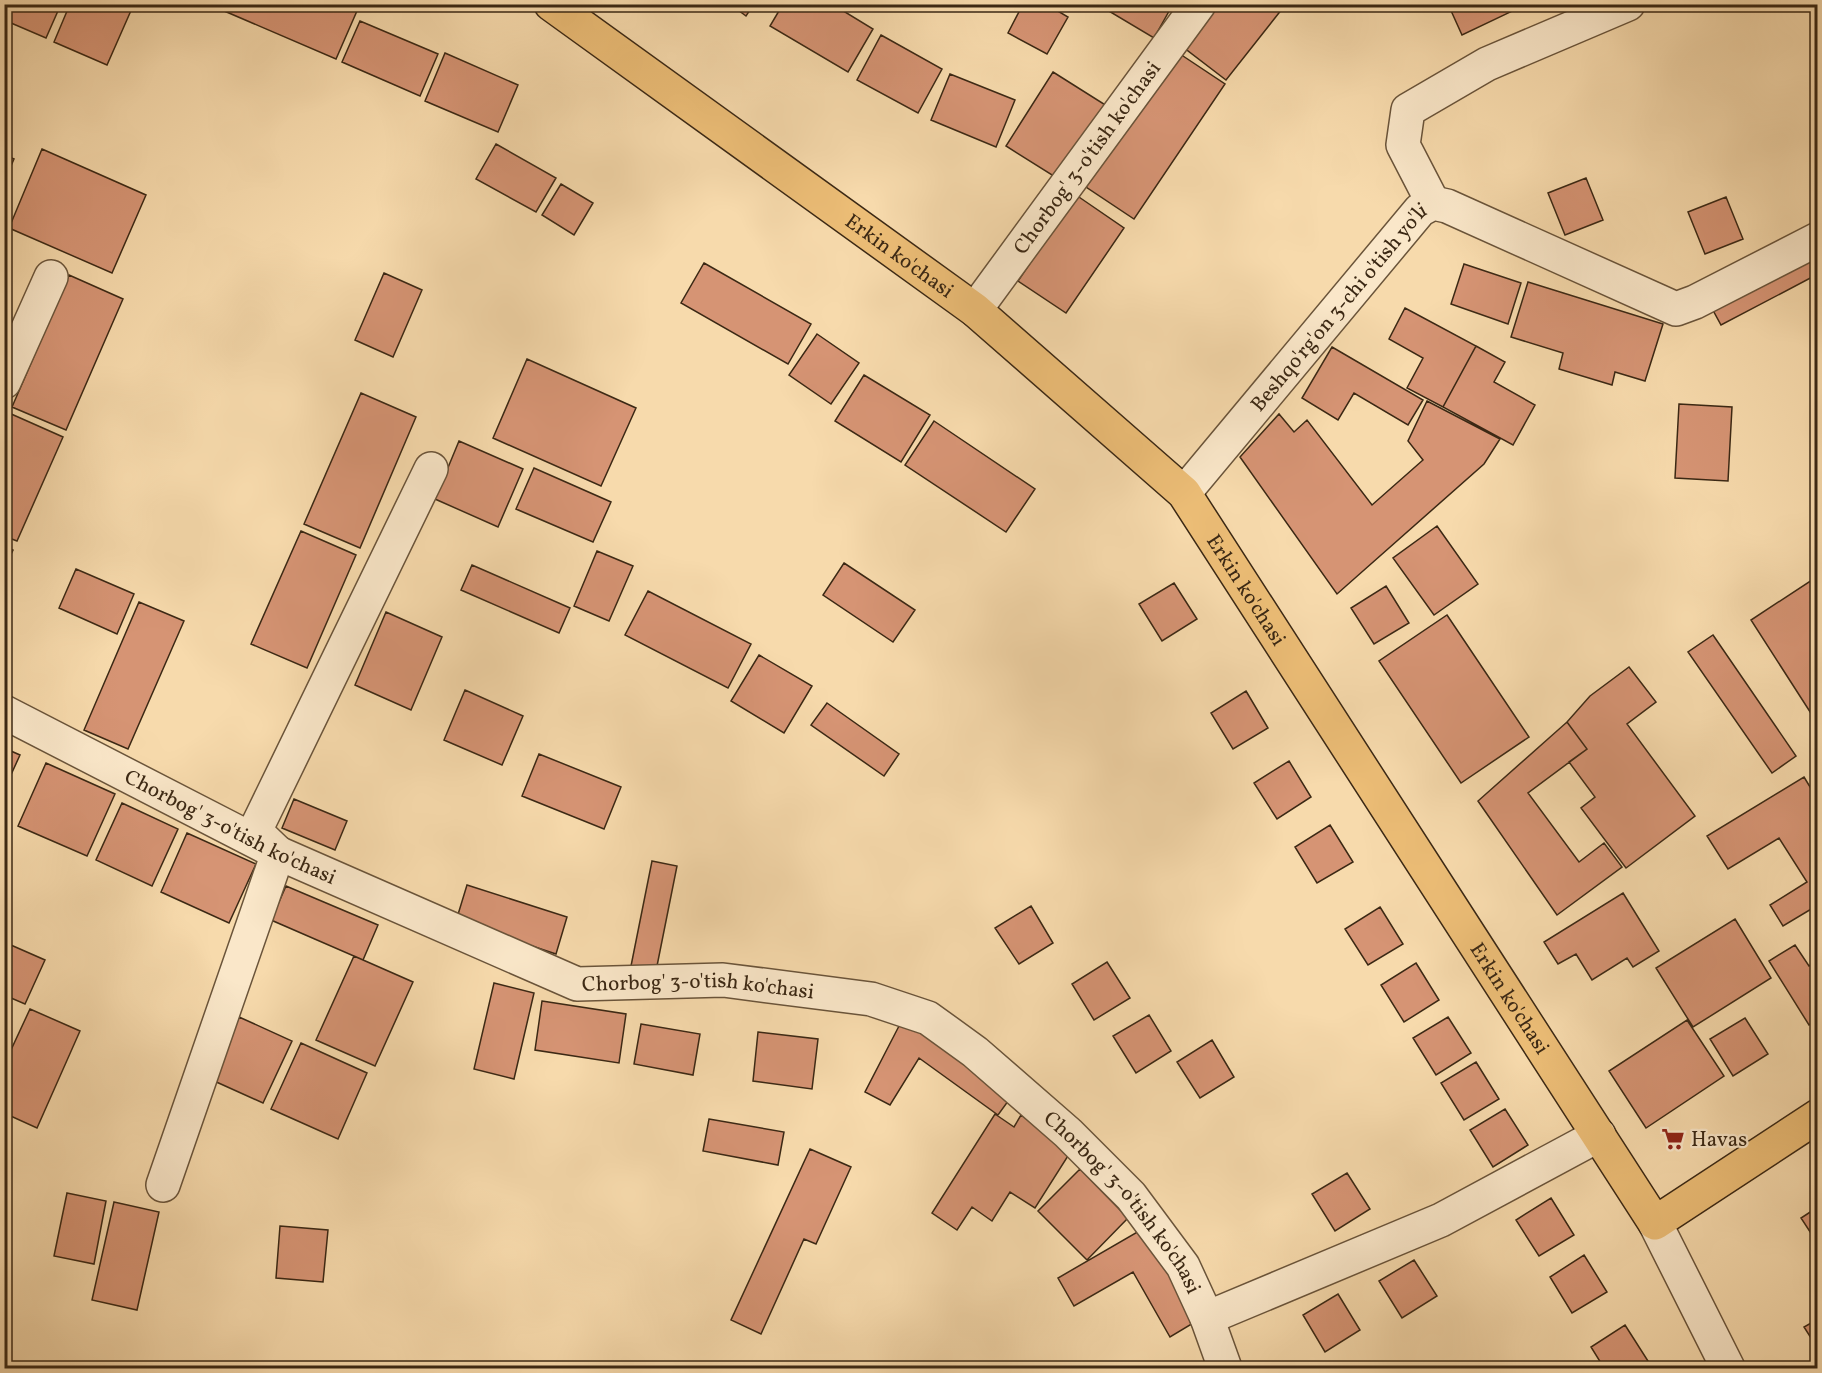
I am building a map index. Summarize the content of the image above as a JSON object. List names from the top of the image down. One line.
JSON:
{"streets":{"main road":["Erkin ko'chasi"],"street":["Chorbog' 3-o'tish ko'chasi","Beshqo'rg'on 3-chi o'tish yo'li"]},"crossings":[["Chorbog' 3-o'tish ko'chasi","Erkin ko'chasi"],["Erkin ko'chasi","Beshqo'rg'on 3-chi o'tish yo'li"]],"places":{"supermarket":["Havas"]}}
